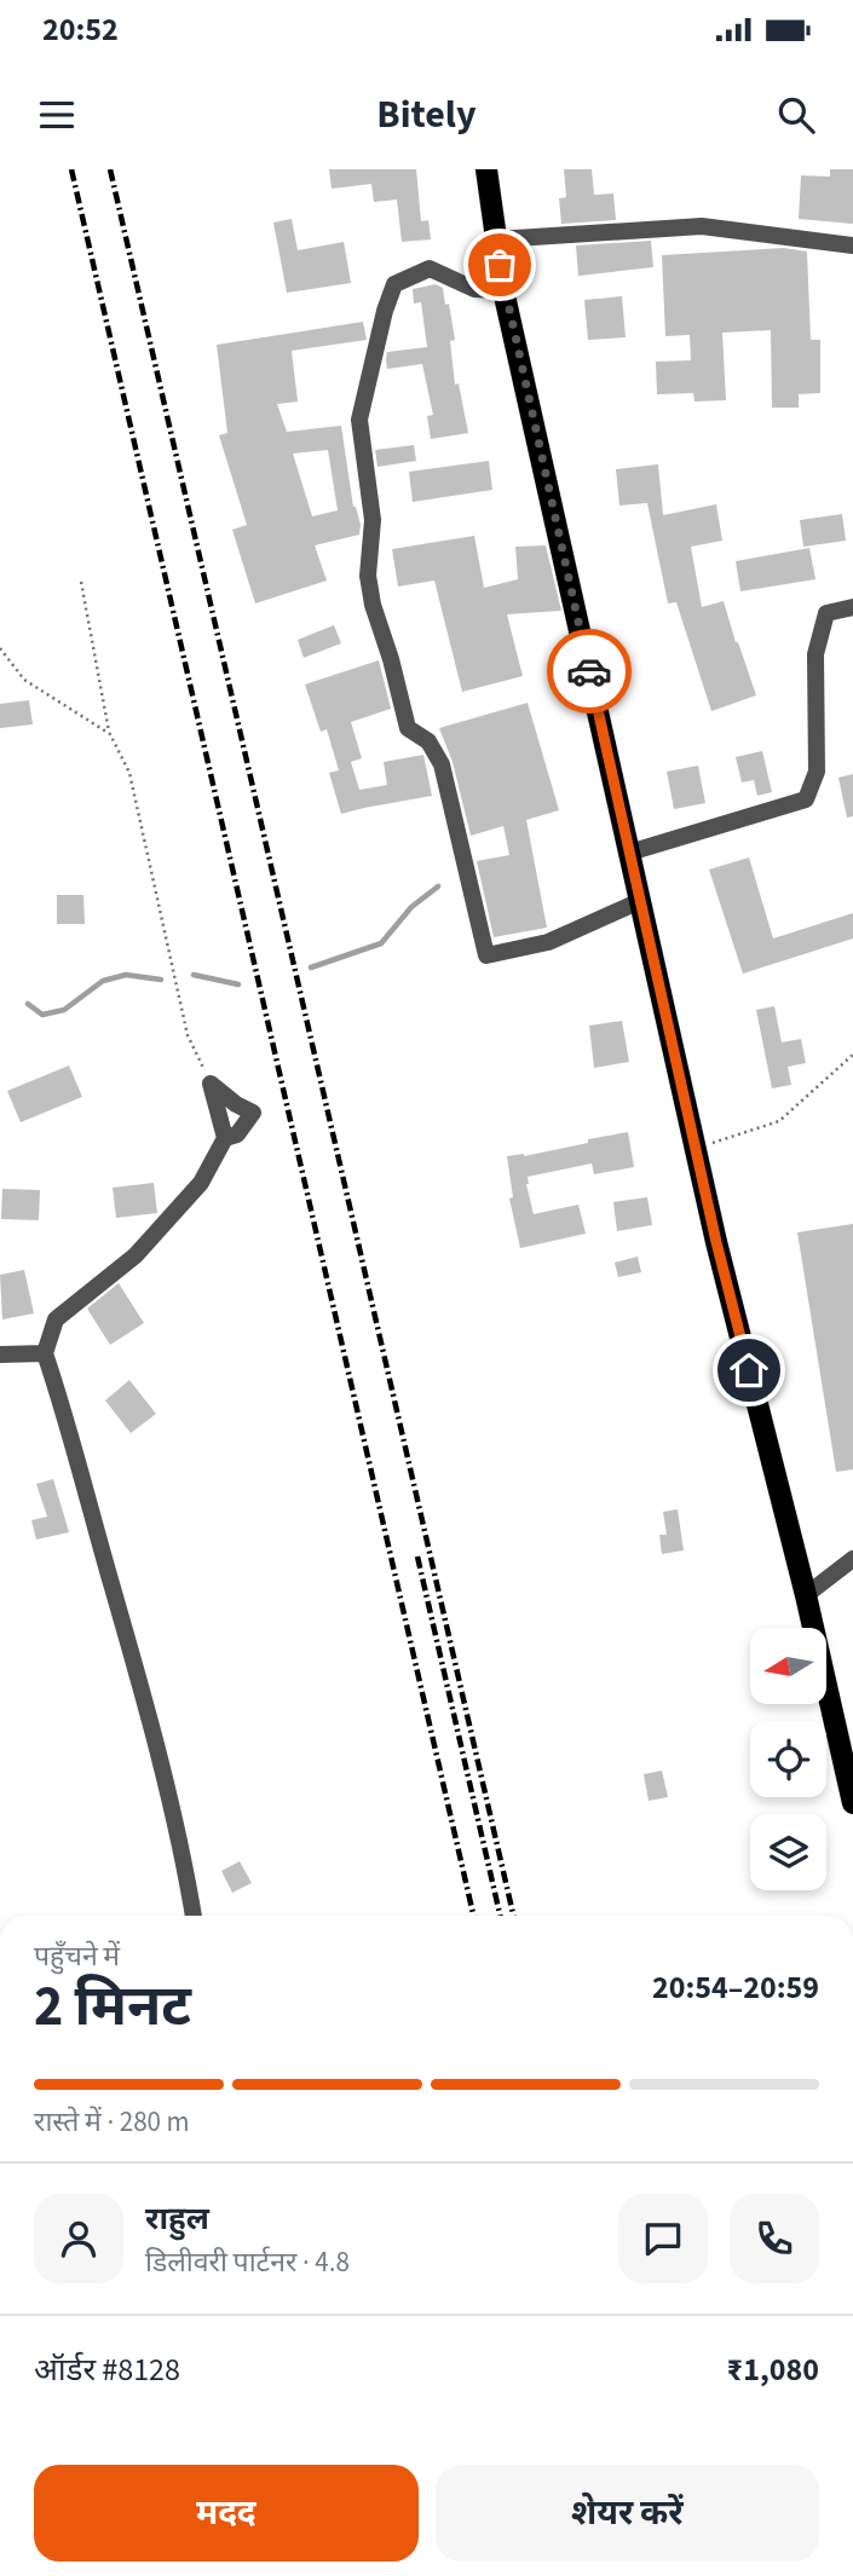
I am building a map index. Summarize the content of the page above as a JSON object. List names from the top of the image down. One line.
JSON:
{"north":"left","page":{"status":"20:52","header":"Bitely","heading":["2 मिनट","पहुँचने में","20:54–20:59"],"panel":["राहुल","डिलीवरी पार्टनर · 4.8","ऑर्डर #8128","₹1,080"],"bar":"रास्ते में · 280 m","buttons":["मदद","शेयर करें"]}}
